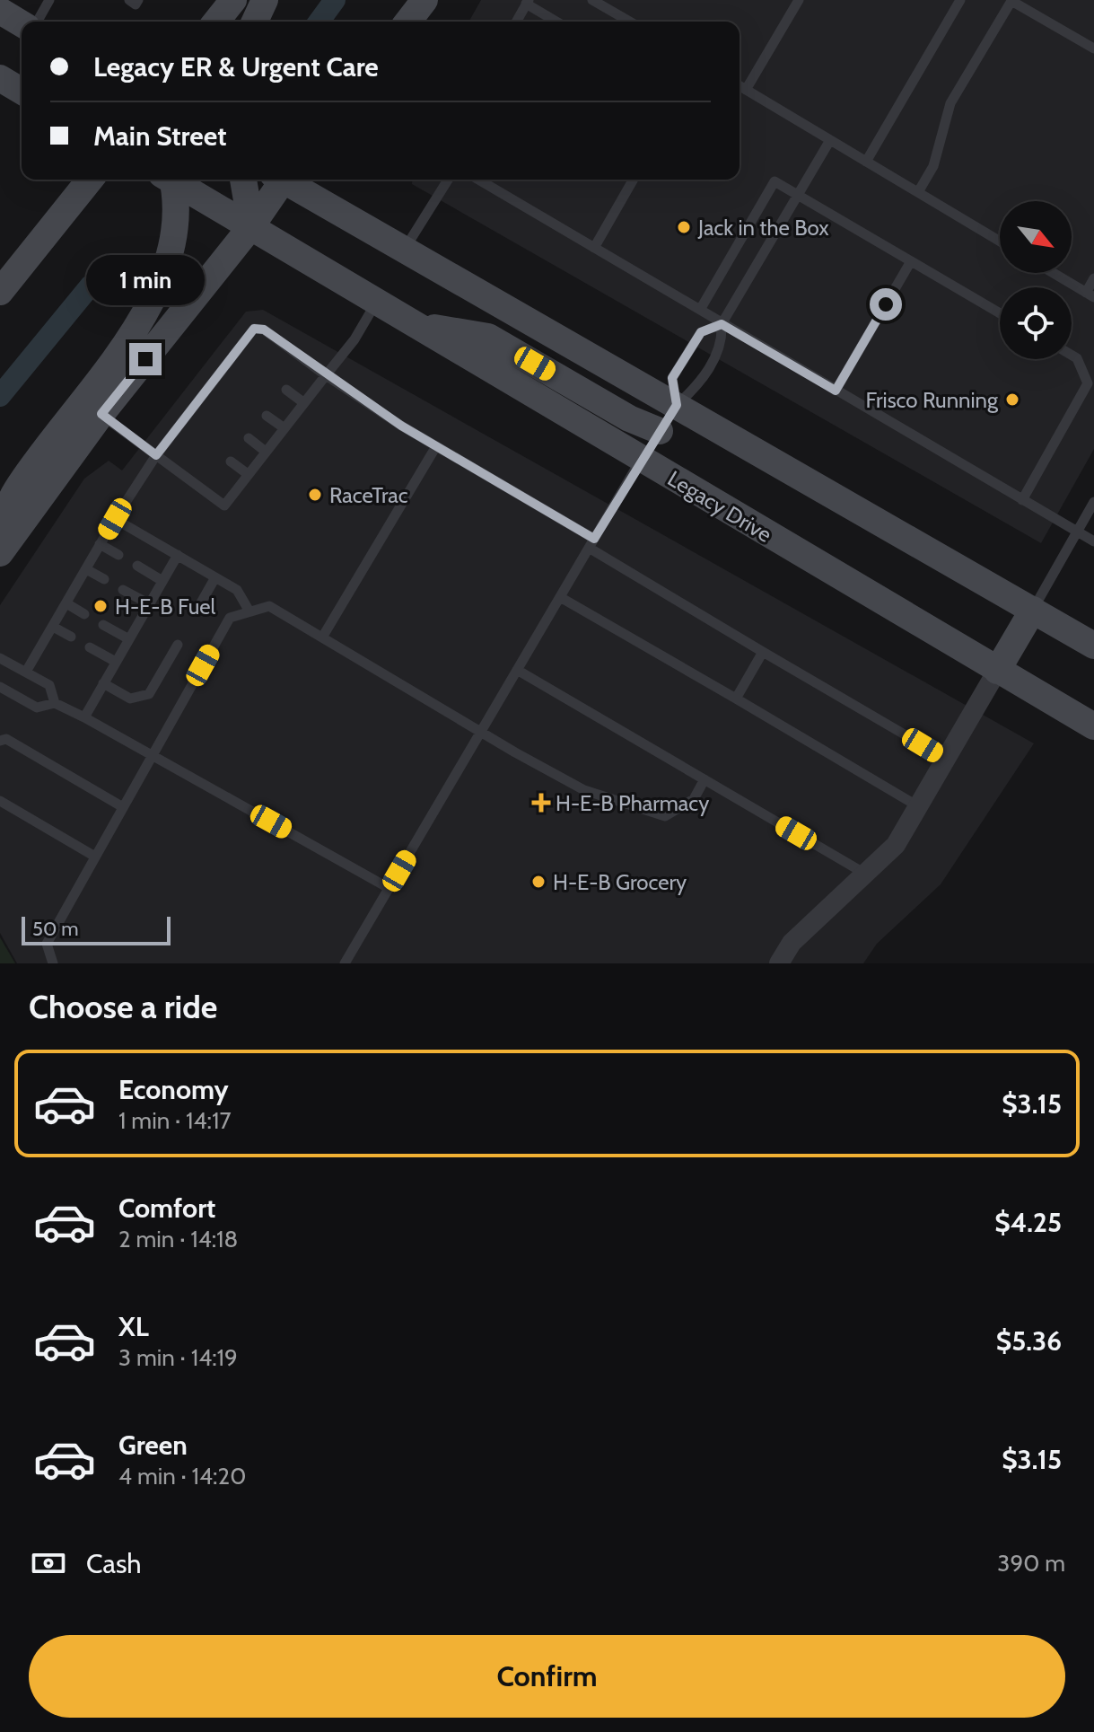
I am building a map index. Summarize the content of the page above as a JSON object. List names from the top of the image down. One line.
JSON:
{"streets":{"main road":["Legacy Drive"]},"places":{"other":["Jack in the Box","Frisco Running","RaceTrac","H-E-B Fuel","H-E-B Grocery"],"health":["H-E-B Pharmacy"]},"scale_bar":"50 m","north":"bottom right","page":{"banner":["Legacy ER & Urgent Care","Main Street"],"bubble":"1 min","scale":"50 m","heading":"Choose a ride","list":[{"name":"Economy","note":"1 min · 14:17","value":"$3.15"},{"name":"Comfort","note":"2 min · 14:18","value":"$4.25"},{"name":"XL","note":"3 min · 14:19","value":"$5.36"},{"name":"Green","note":"4 min · 14:20","value":"$3.15"}],"pay":["Cash","390 m"],"buttons":"Confirm"}}
